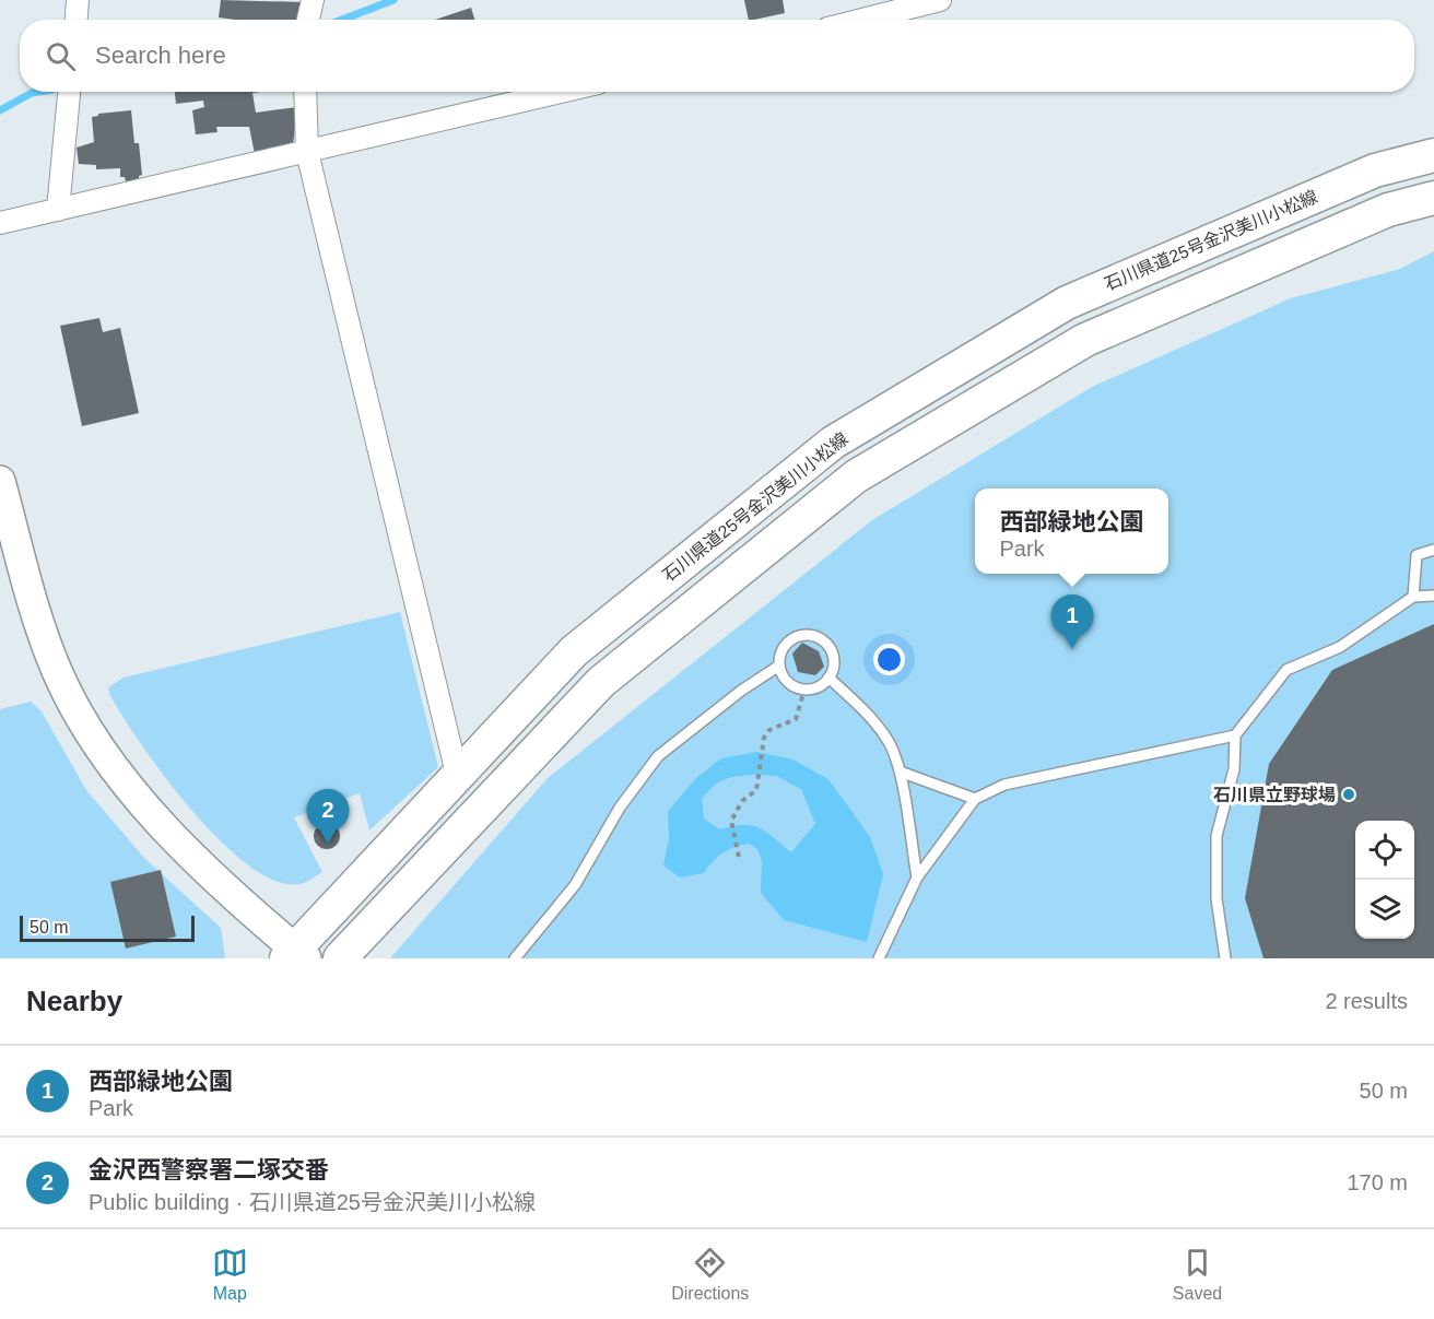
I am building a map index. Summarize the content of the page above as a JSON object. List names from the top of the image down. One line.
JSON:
{"streets":{"main road":["石川県道25号金沢美川小松線"]},"places":["石川県立野球場"],"scale_bar":"50 m","page":{"search":"Search here","popup":["西部緑地公園","Park"],"pins":["1","2"],"scale":"50 m","heading":["Nearby","2 results"],"list":[{"mark":"1","name":"西部緑地公園","note":"Park","value":"50 m"},{"mark":"2","name":"金沢西警察署二塚交番","note":"Public building · 石川県道25号金沢美川小松線","value":"170 m"}],"nav":["Map","Directions","Saved"]}}
